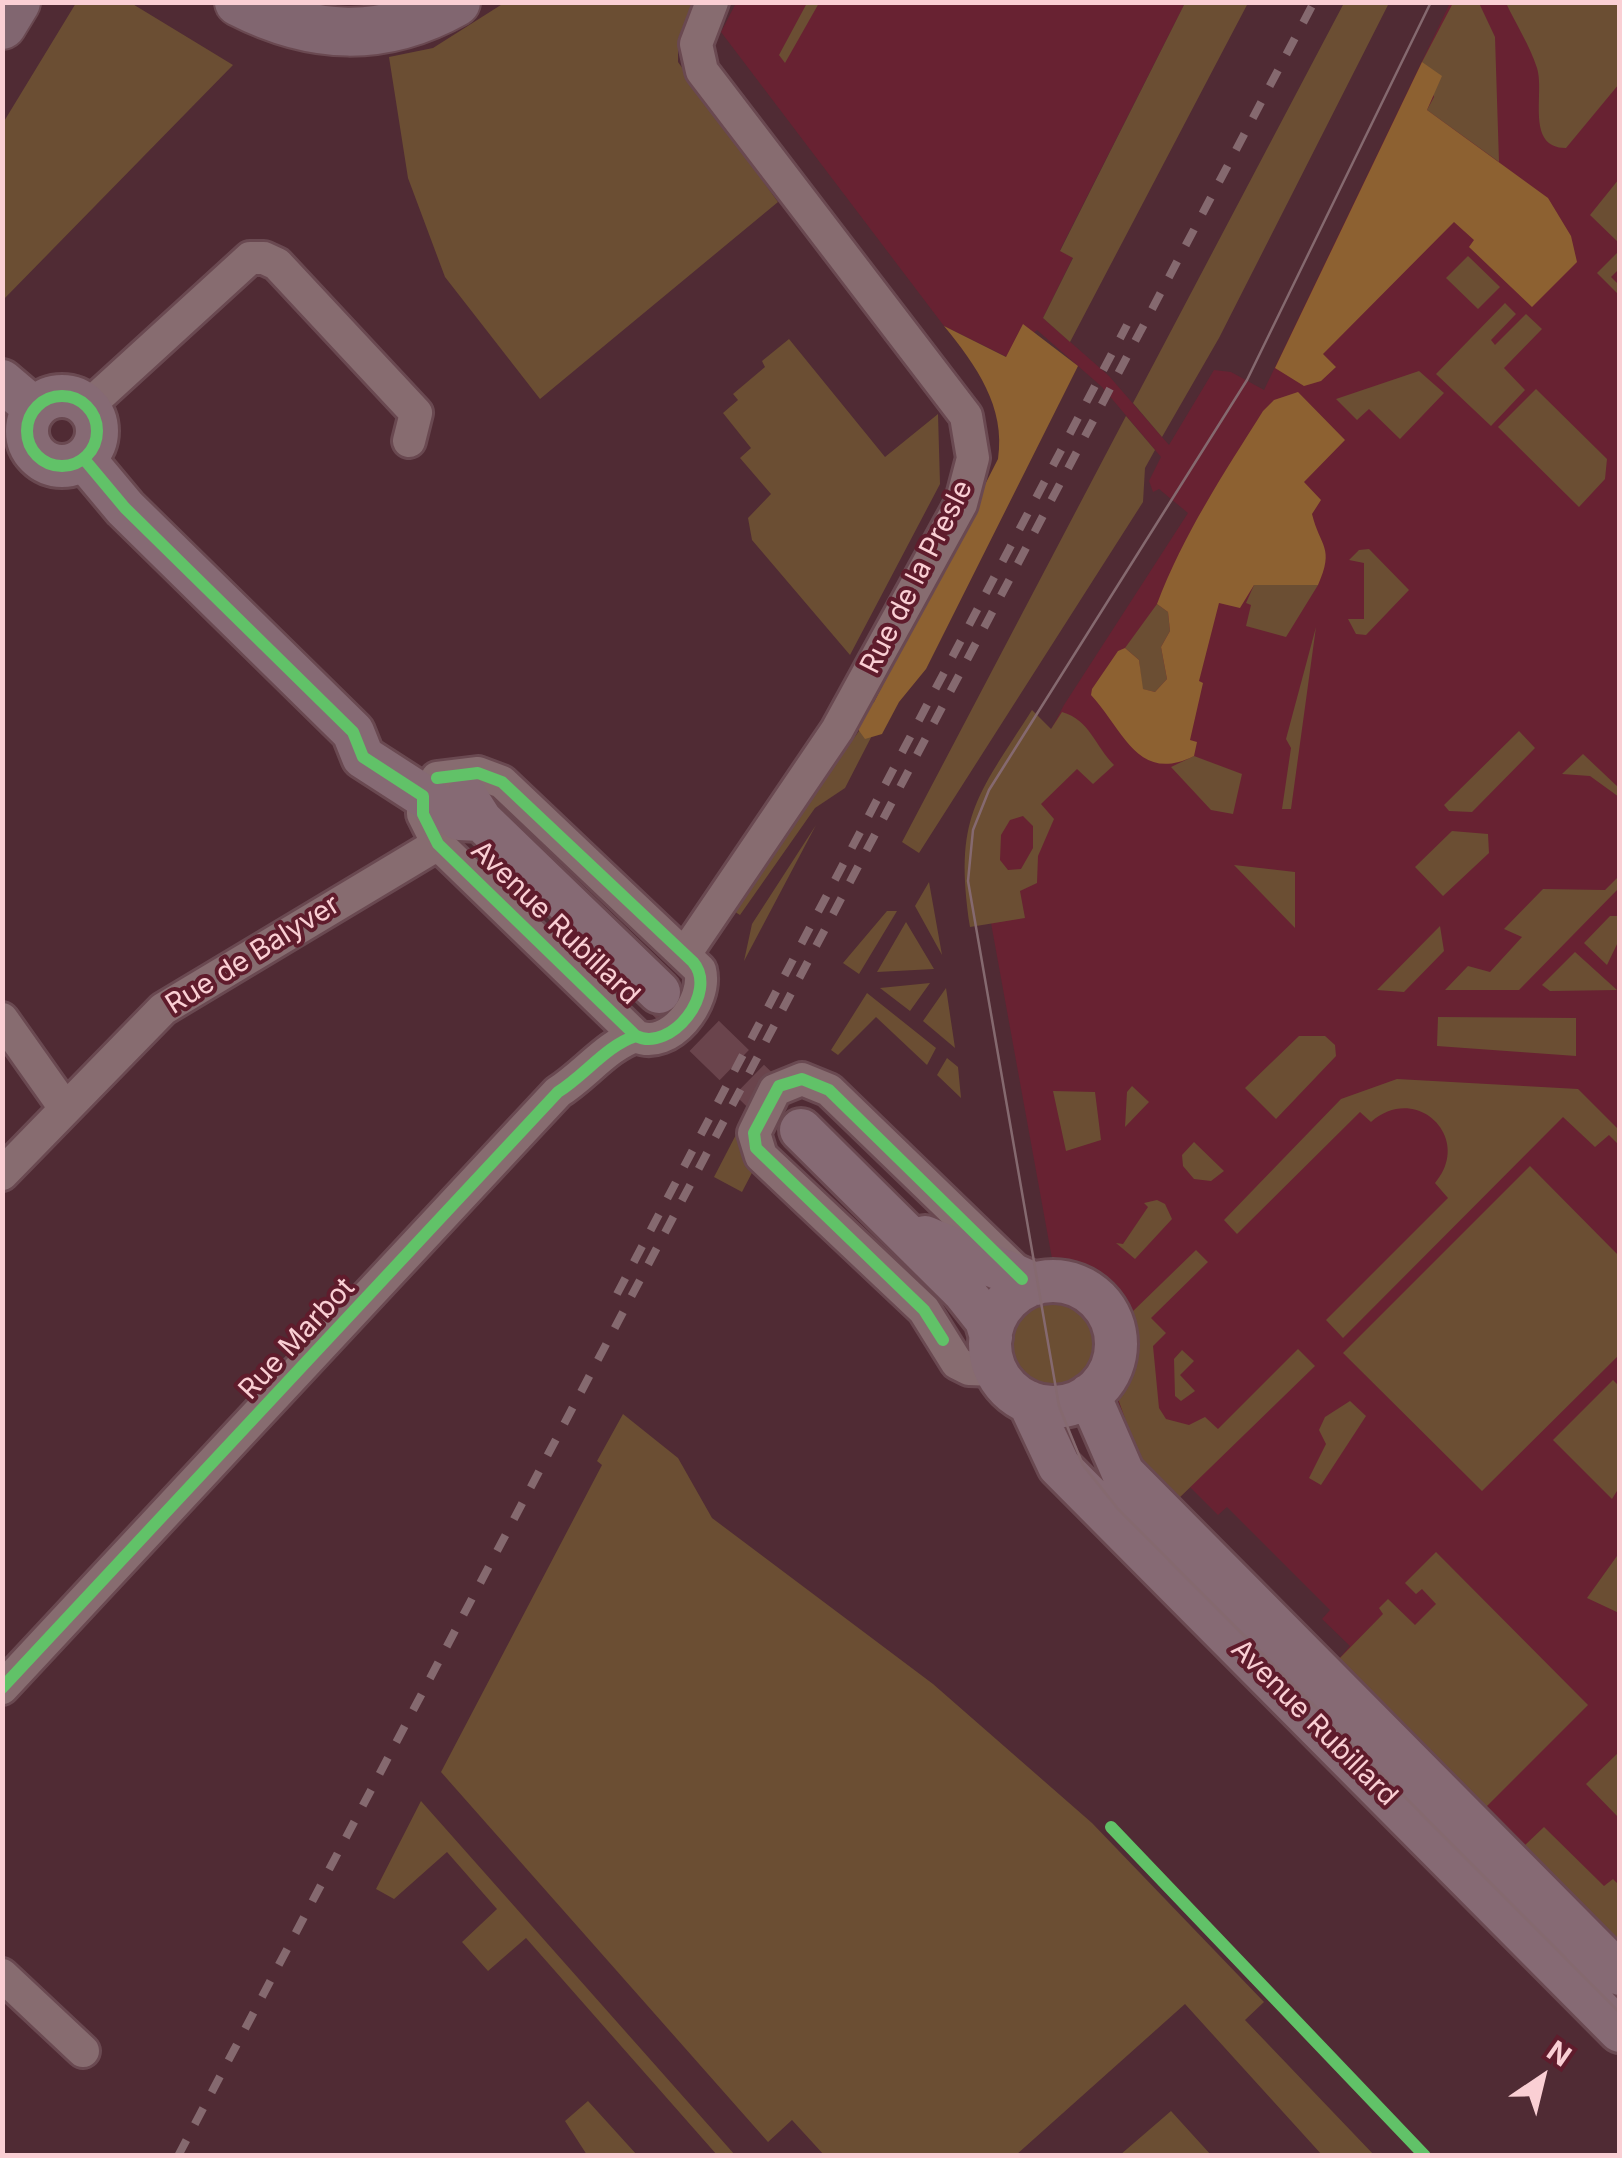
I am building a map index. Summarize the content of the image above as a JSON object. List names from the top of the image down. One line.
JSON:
{"streets":{"main road":["Avenue Rubillard"],"street":["Rue de la Presle","Rue de Balyver","Rue Marbot"]},"crossings":[["Rue de la Presle","Avenue Rubillard"],["Avenue Rubillard","Rue de Balyver"],["Avenue Rubillard","Rue Marbot"]],"north":"top right"}
